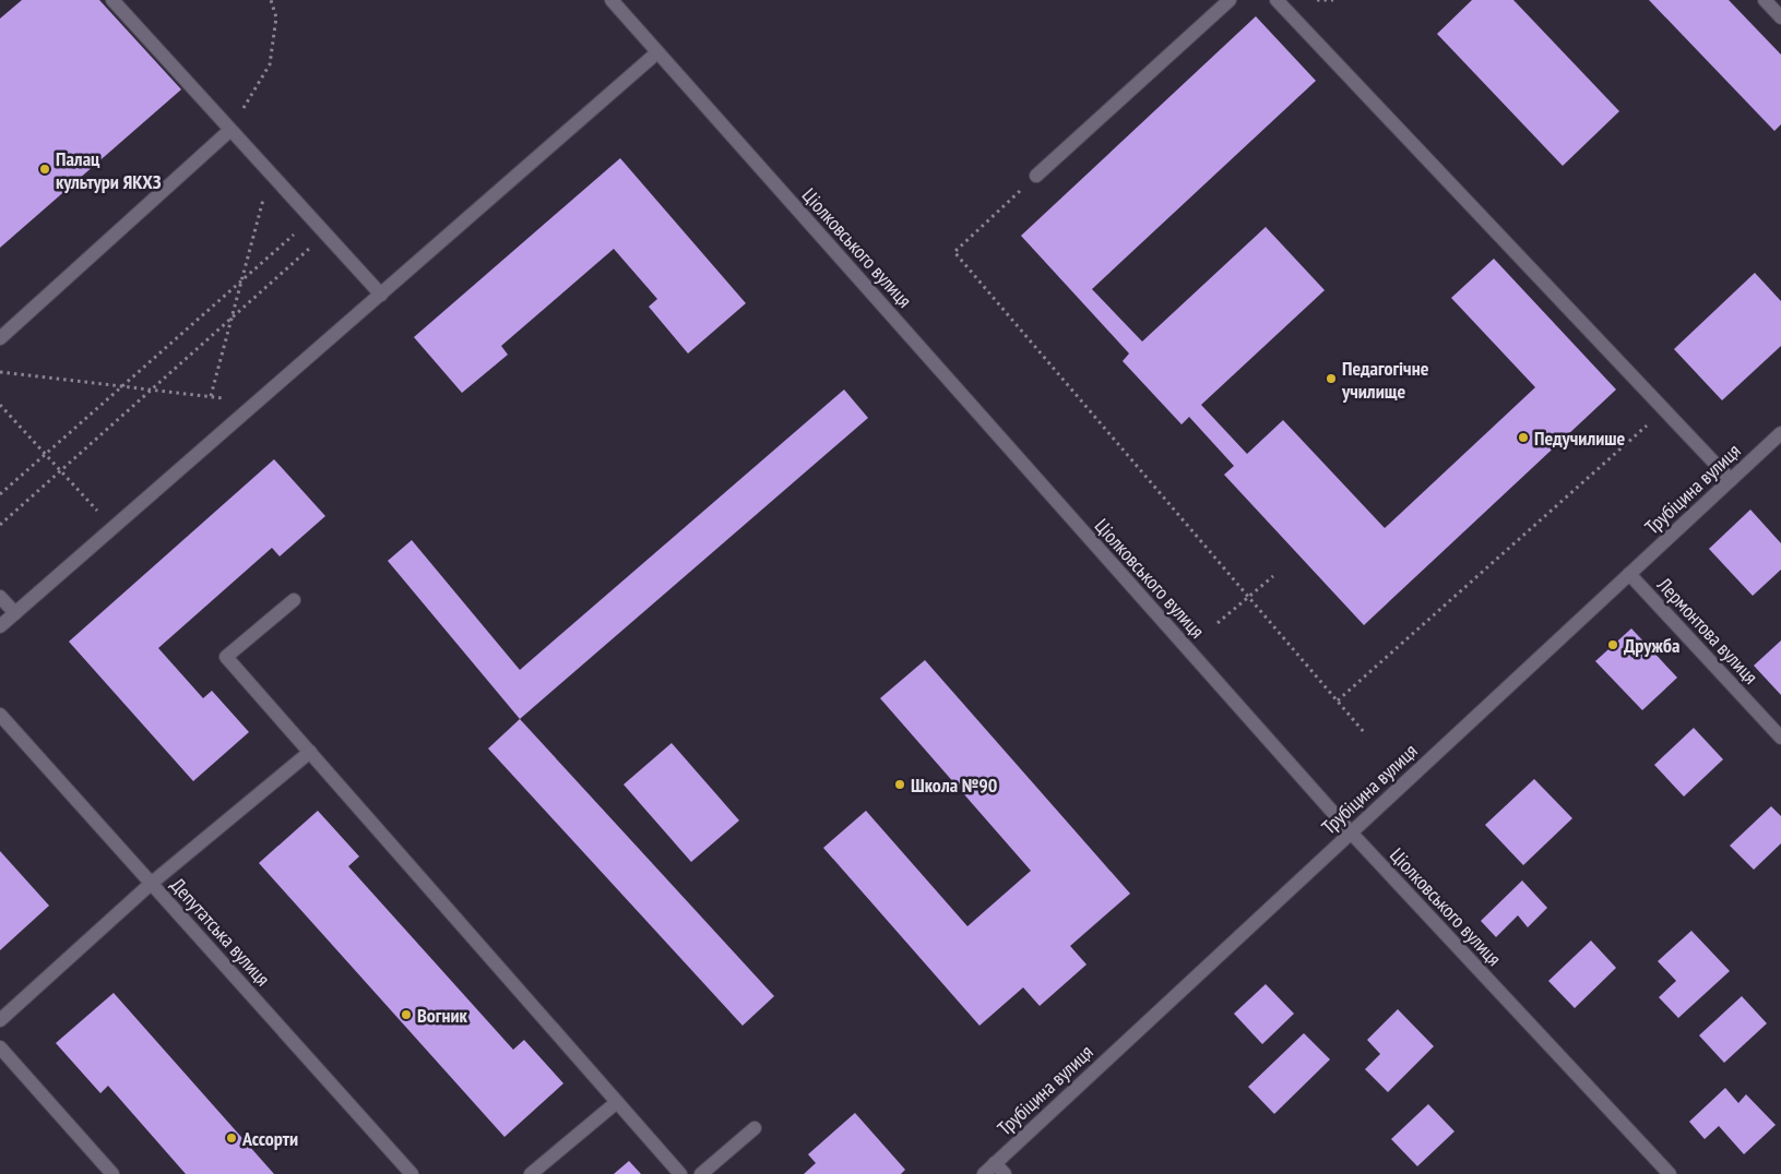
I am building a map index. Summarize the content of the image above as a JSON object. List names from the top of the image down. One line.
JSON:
{"streets":{"street":["Ціолковського вулиця","Трубіцина вулиця","Лермонтова вулиця","Депутатська вулиця"]},"crossings":[["Ціолковського вулиця","Трубіцина вулиця"],["Трубіцина вулиця","Лермонтова вулиця"]],"places":["Палац культури ЯКХЗ","Педагогічне училище","Педучилише","Дружба","Школа №90","Вогник","Ассорти"]}
